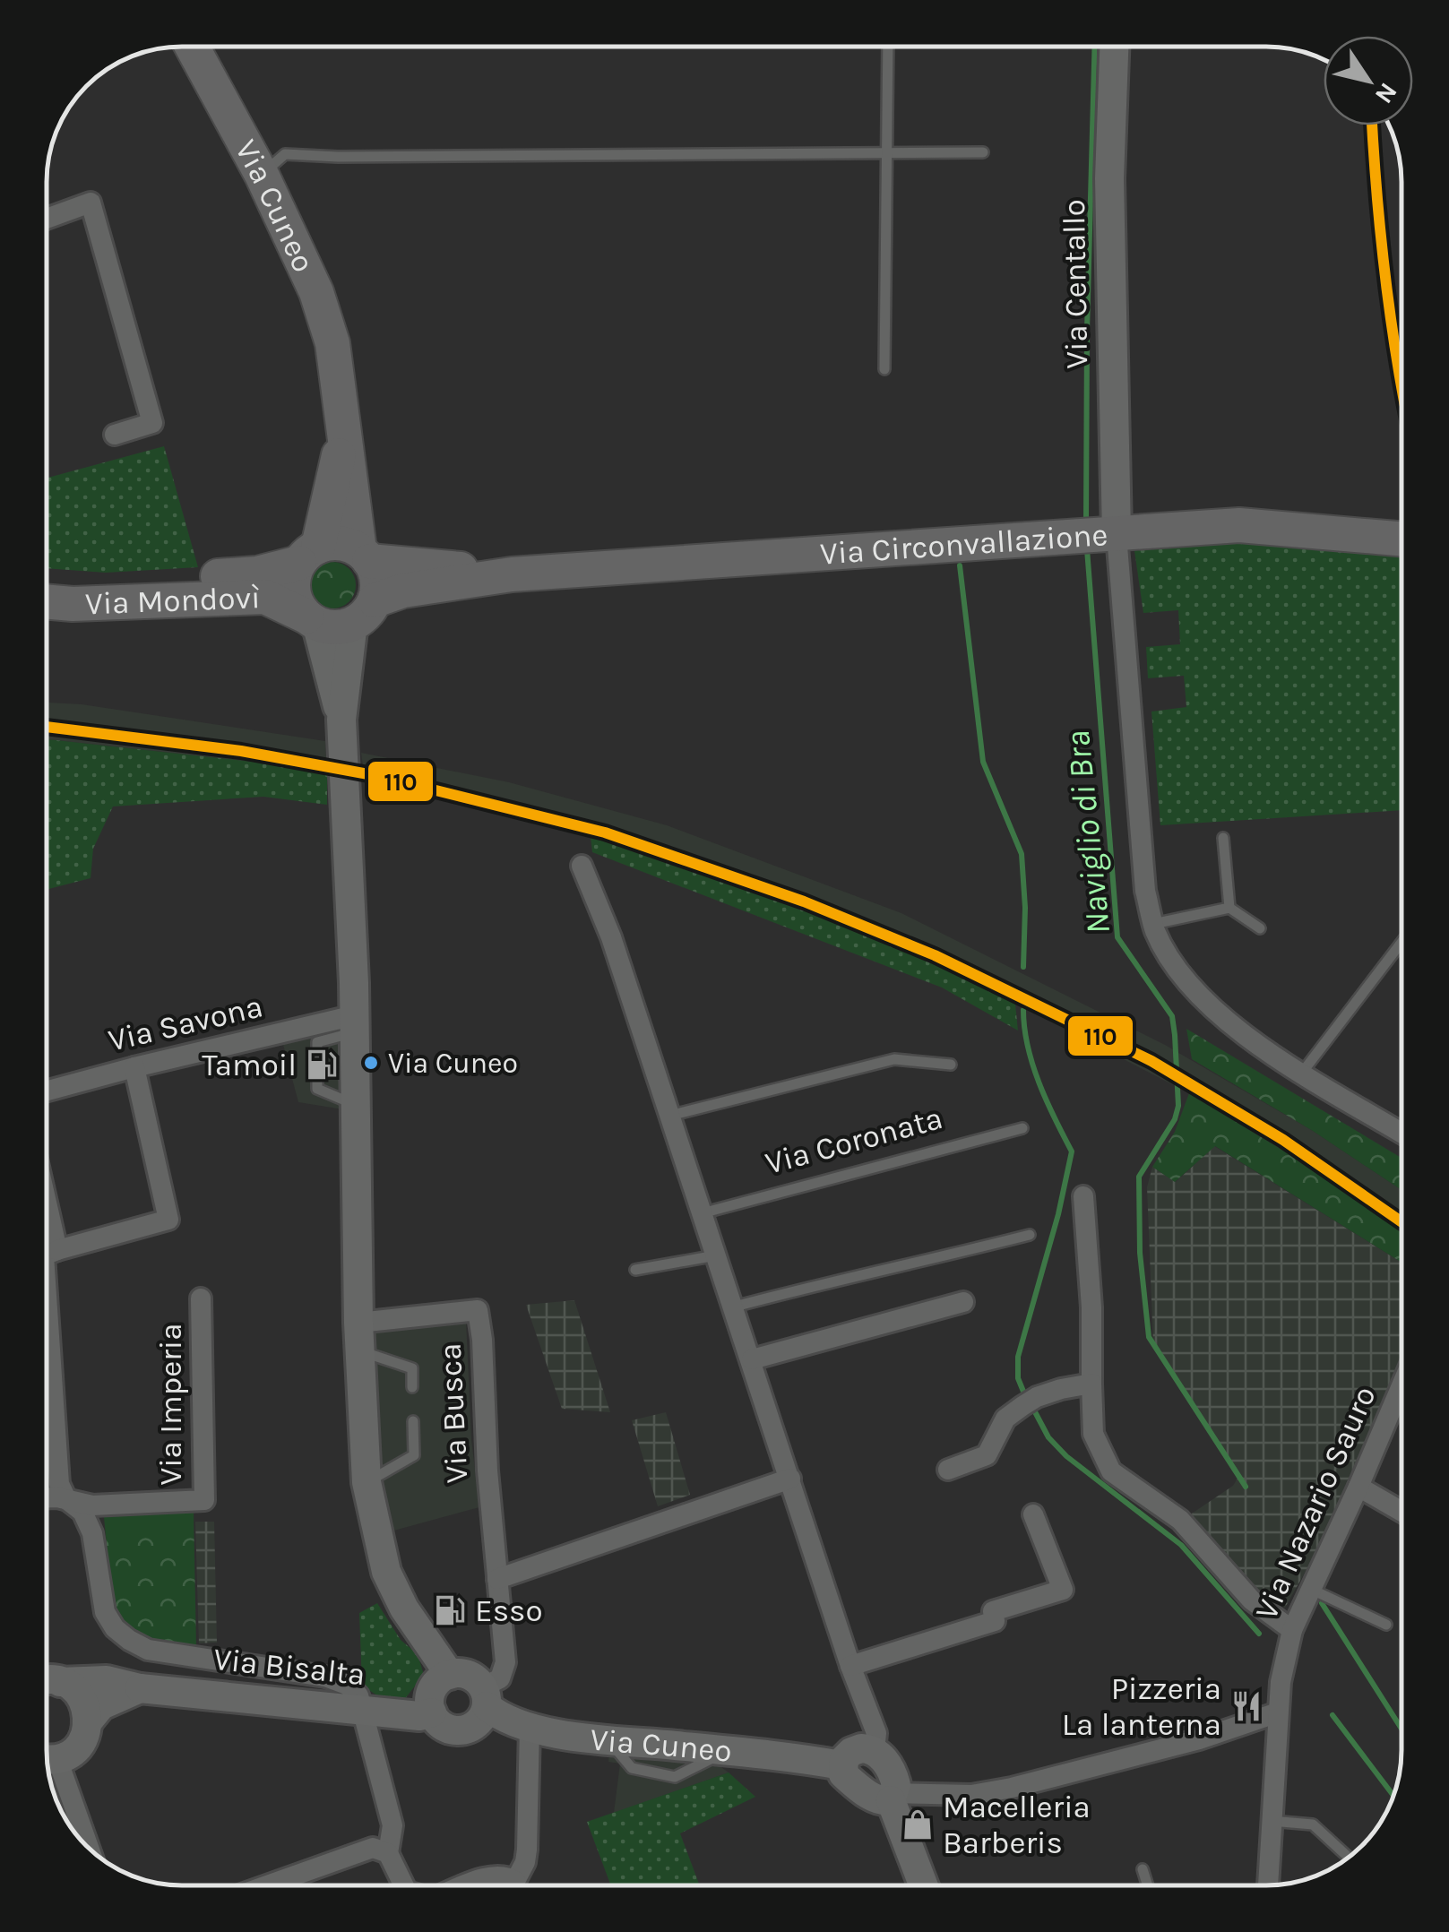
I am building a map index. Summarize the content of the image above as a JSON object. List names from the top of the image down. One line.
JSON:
{"streets":{"main road":["Via Cuneo","Via Centallo","Via Circonvallazione","Via Mondovì","Via Bisalta"],"street":["Via Savona","Via Imperia","Via Busca","Via Nazario Sauro"],"lane":["Via Coronata"]},"crossings":[["Via Cuneo","Via Circonvallazione"],["Via Cuneo","Via Mondovì"],["Via Cuneo","Via Busca"],["Via Cuneo","Via Bisalta"],["Via Centallo","Via Circonvallazione"],["Via Circonvallazione","Via Mondovì"],["Via Busca","Via Bisalta"]],"water":["Naviglio di Bra"],"places":{"other":["Via Cuneo"],"fuel station":["Tamoil","Esso"],"restaurant":["Pizzeria La lanterna"],"shop":["Macelleria Barberis"]},"lines":["transit line 110"],"north":"bottom right"}
